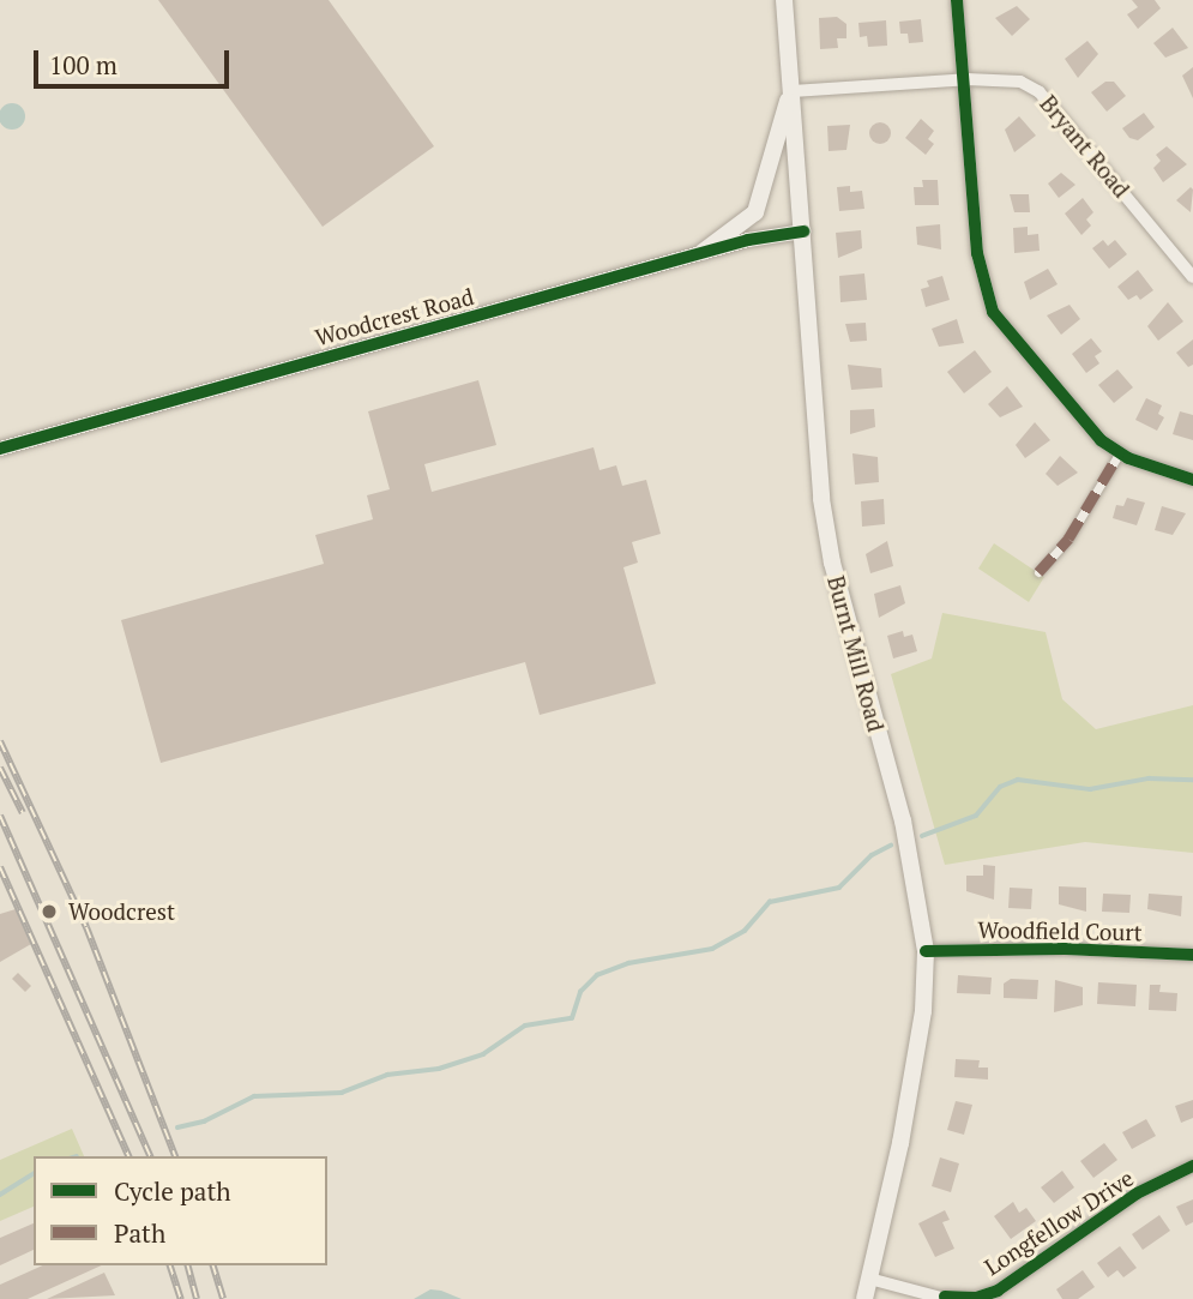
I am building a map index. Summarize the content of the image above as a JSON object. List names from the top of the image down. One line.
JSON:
{"streets":{"main road":["Burnt Mill Road"],"street":["Bryant Road","Woodcrest Road","Woodfield Court","Longfellow Drive"]},"crossings":[["Bryant Road","Burnt Mill Road"],["Woodcrest Road","Burnt Mill Road"],["Burnt Mill Road","Woodfield Court"],["Burnt Mill Road","Longfellow Drive"]],"places":["Woodcrest"],"legend":["Cycle path","Path"],"scale_bar":"100 m"}
